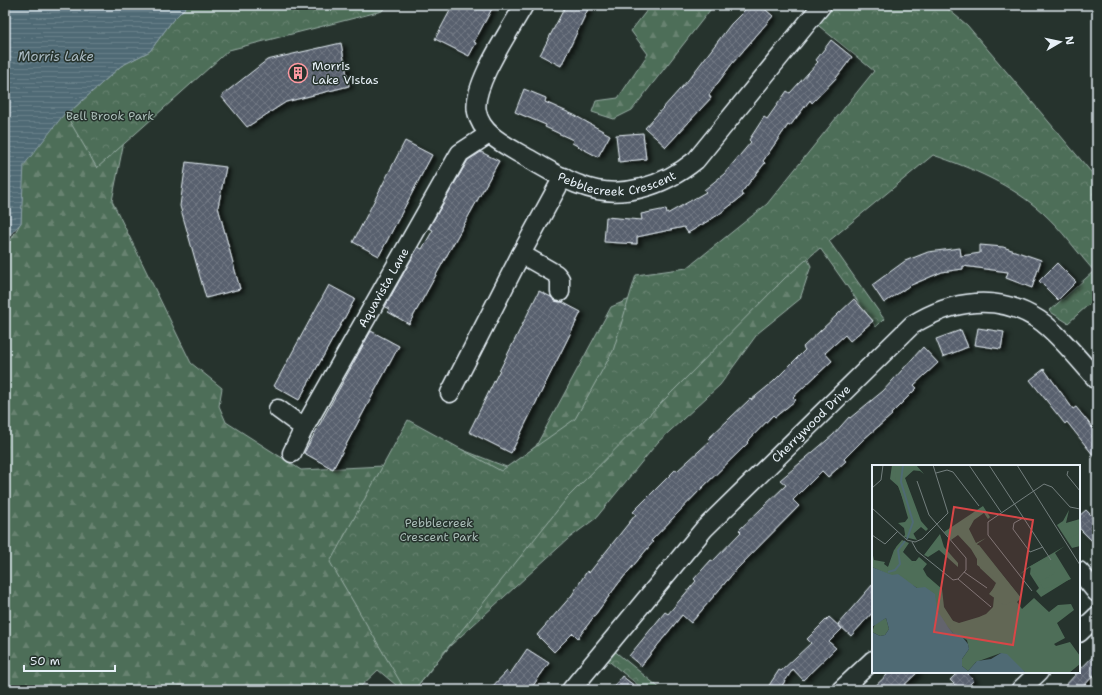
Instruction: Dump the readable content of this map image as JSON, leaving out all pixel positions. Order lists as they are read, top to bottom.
{
  "streets": {
    "street": ["Pebblecreek Crescent", "Aquavista Lane", "Cherrywood Drive"]
  },
  "crossings": [
    ["Pebblecreek Crescent", "Aquavista Lane"]
  ],
  "water": ["Morris Lake"],
  "parks": ["Bell Brook Park", "Pebblecreek Crescent Park"],
  "places": {
    "building": ["Morris Lake Vistas"]
  },
  "scale_bar": "50 m",
  "north": "right"
}
